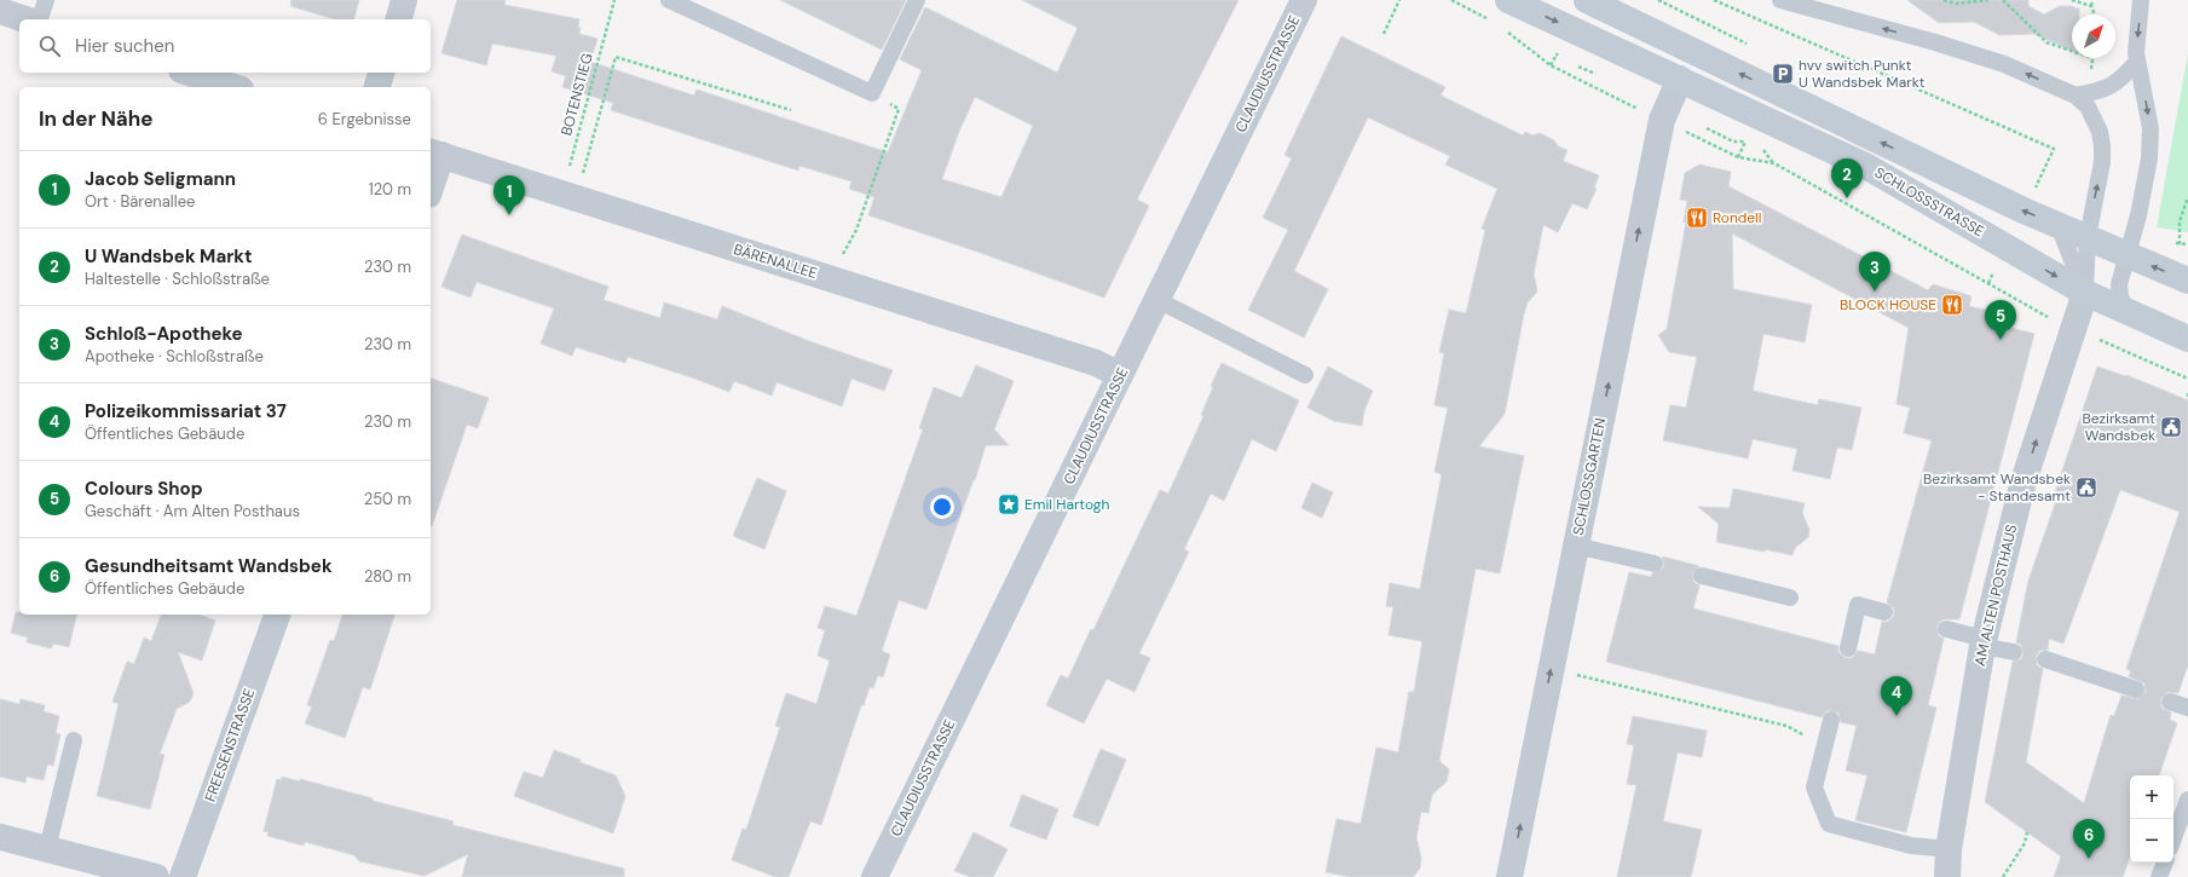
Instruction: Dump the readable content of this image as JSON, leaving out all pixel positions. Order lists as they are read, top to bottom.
{
  "streets": {
    "main road": ["SCHLOSSSTRASSE"],
    "street": [
      "CLAUDIUSSTRASSE",
      "BÄRENALLEE",
      "SCHLOSSGARTEN",
      "AM ALTEN POSTHAUS",
      "FREESENSTRASSE"
    ],
    "path": ["BOTENSTIEG"]
  },
  "crossings": [
    ["CLAUDIUSSTRASSE", "BÄRENALLEE"],
    ["BOTENSTIEG", "BÄRENALLEE"],
    ["SCHLOSSSTRASSE", "SCHLOSSGARTEN"],
    ["SCHLOSSSTRASSE", "AM ALTEN POSTHAUS"]
  ],
  "one_way": ["SCHLOSSGARTEN", "AM ALTEN POSTHAUS"],
  "places": {
    "parking": ["hvv switch Punkt U Wandsbek Markt"],
    "restaurant": ["Rondell", "BLOCK HOUSE"],
    "public building": ["Bezirksamt Wandsbek", "Bezirksamt Wandsbek - Standesamt"],
    "place": ["Emil Hartogh"]
  },
  "north": "top right",
  "page": {
    "search": "Hier suchen",
    "heading": ["In der Nähe", "6 Ergebnisse"],
    "list": [
      {
        "mark": "1",
        "name": "Jacob Seligmann",
        "note": "Ort · Bärenallee",
        "value": "120 m"
      },
      {
        "mark": "2",
        "name": "U Wandsbek Markt",
        "note": "Haltestelle · Schloßstraße",
        "value": "230 m"
      },
      {
        "mark": "3",
        "name": "Schloß-Apotheke",
        "note": "Apotheke · Schloßstraße",
        "value": "230 m"
      },
      {
        "mark": "4",
        "name": "Polizeikommissariat 37",
        "note": "Öffentliches Gebäude",
        "value": "230 m"
      },
      {
        "mark": "5",
        "name": "Colours Shop",
        "note": "Geschäft · Am Alten Posthaus",
        "value": "250 m"
      },
      {
        "mark": "6",
        "name": "Gesundheitsamt Wandsbek",
        "note": "Öffentliches Gebäude",
        "value": "280 m"
      }
    ],
    "pins": [
      "2",
      "1",
      "3",
      "5",
      "4",
      "6"
    ],
    "map_buttons": ["+", "−"]
  }
}
